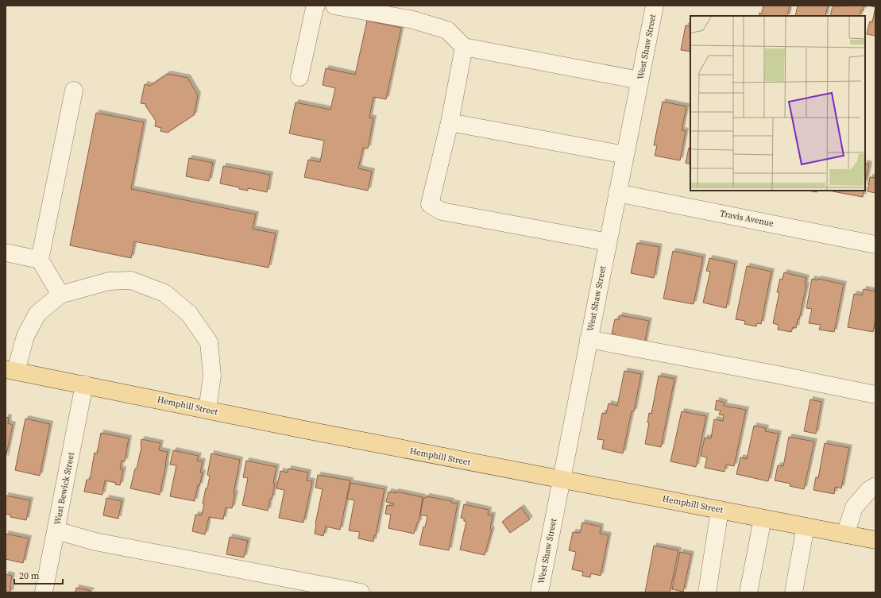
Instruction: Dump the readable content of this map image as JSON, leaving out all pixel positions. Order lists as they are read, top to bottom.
{
  "streets": {
    "main road": ["Hemphill Street"],
    "street": ["West Shaw Street", "Travis Avenue", "West Bewick Street"]
  },
  "crossings": [
    ["West Shaw Street", "Travis Avenue"],
    ["West Shaw Street", "Hemphill Street"],
    ["Hemphill Street", "West Bewick Street"]
  ],
  "scale_bar": "20 m"
}
